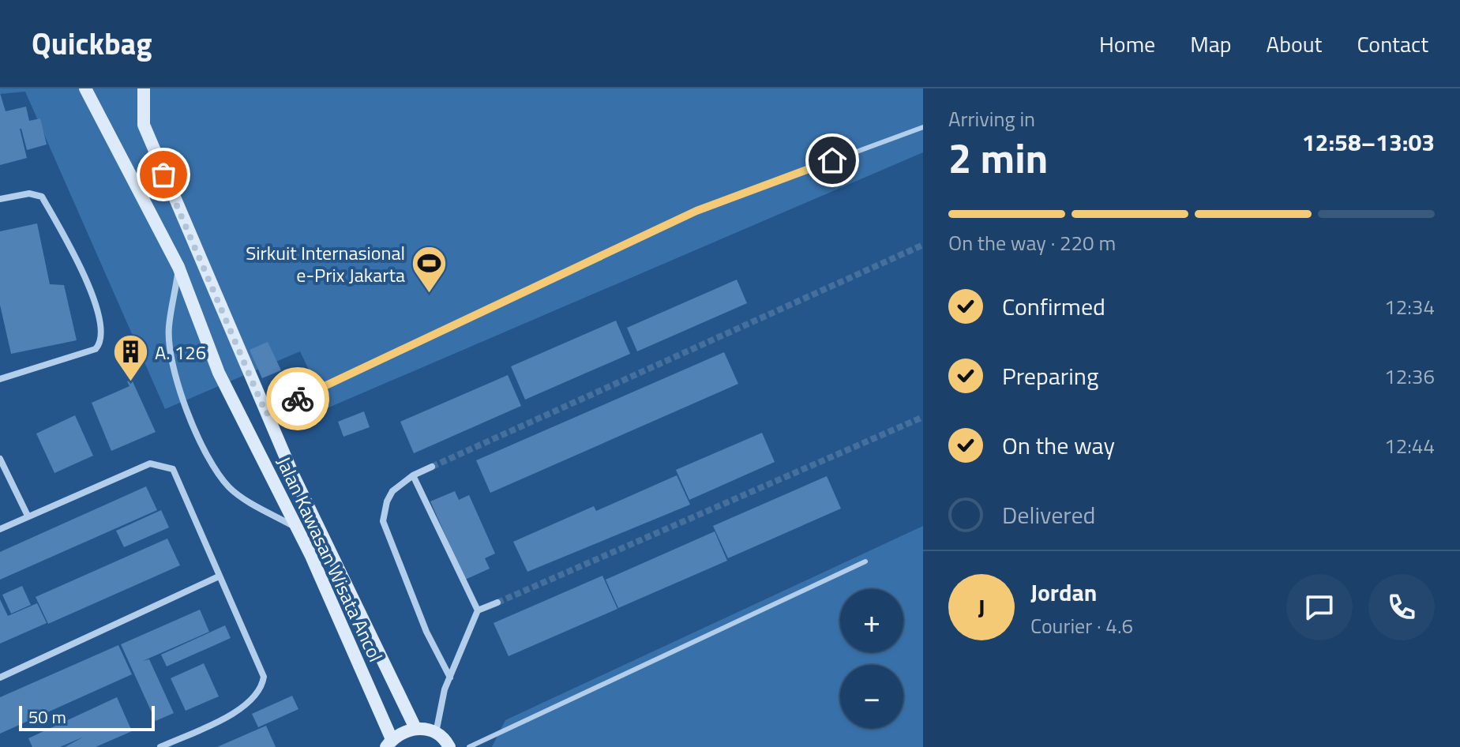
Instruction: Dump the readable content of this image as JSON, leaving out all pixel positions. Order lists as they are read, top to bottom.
{
  "streets": {
    "street": ["Jalan Kawasan Wisata Ancol"]
  },
  "places": {
    "sports": ["Sirkuit Internasional e-Prix Jakarta"],
    "building": ["A. 126"]
  },
  "scale_bar": "50 m",
  "page": {
    "header": "Quickbag",
    "nav": [
      "Home",
      "Map",
      "About",
      "Contact"
    ],
    "heading": ["2 min", "Arriving in", "12:58–13:03"],
    "panel": ["Jordan", "Courier · 4.6"],
    "bar": "On the way · 220 m",
    "list": [
      ["Confirmed", "12:34"],
      ["Preparing", "12:36"],
      ["On the way", "12:44"],
      "Delivered"
    ],
    "round": "J",
    "map_buttons": ["+", "−"],
    "scale": "50 m"
  }
}
